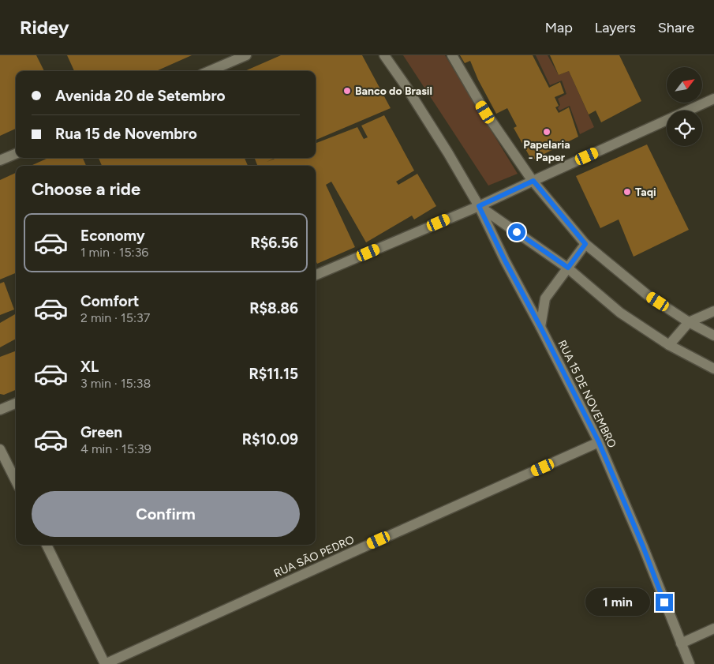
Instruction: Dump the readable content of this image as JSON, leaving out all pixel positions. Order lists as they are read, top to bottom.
{
  "streets": {
    "street": ["RUA 15 DE NOVEMBRO", "RUA SÃO PEDRO"]
  },
  "crossings": [
    ["RUA 15 DE NOVEMBRO", "RUA SÃO PEDRO"]
  ],
  "places": ["Banco do Brasil", "Papelaria - Paper", "Taqi"],
  "north": "top right",
  "page": {
    "header": "Ridey",
    "nav": ["Map", "Layers", "Share"],
    "banner": ["Avenida 20 de Setembro", "Rua 15 de Novembro"],
    "heading": "Choose a ride",
    "list": [
      {
        "name": "Economy",
        "note": "1 min · 15:36",
        "value": "R$6.56"
      },
      {
        "name": "Comfort",
        "note": "2 min · 15:37",
        "value": "R$8.86"
      },
      {
        "name": "XL",
        "note": "3 min · 15:38",
        "value": "R$11.15"
      },
      {
        "name": "Green",
        "note": "4 min · 15:39",
        "value": "R$10.09"
      }
    ],
    "buttons": "Confirm",
    "bubble": "1 min"
  }
}
